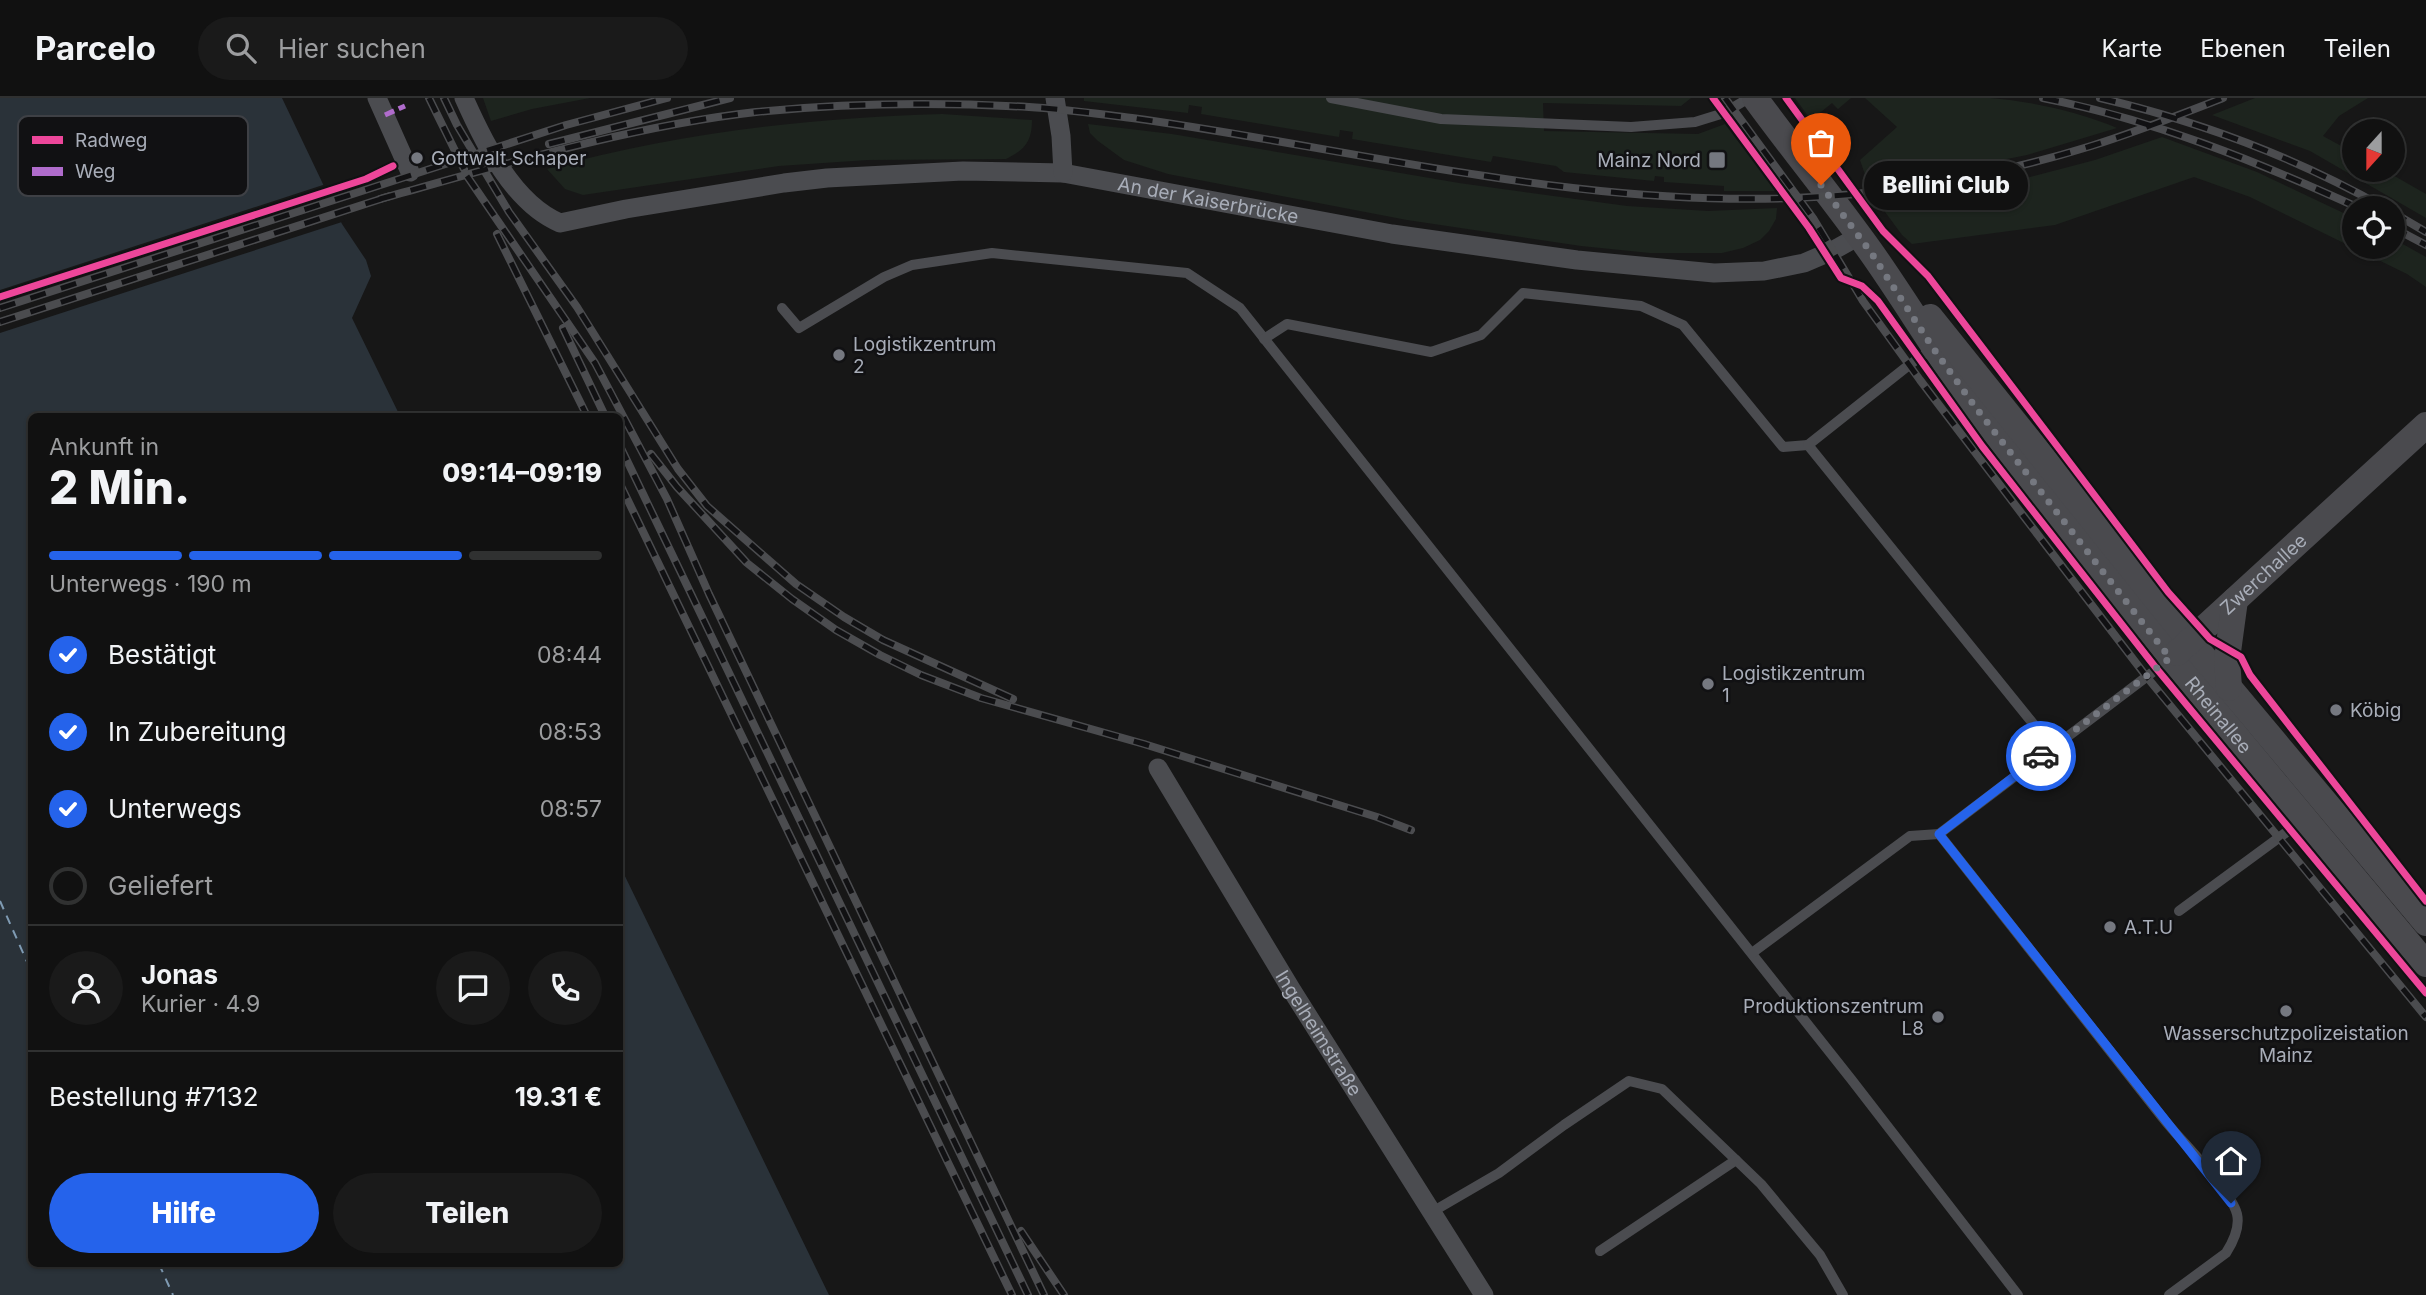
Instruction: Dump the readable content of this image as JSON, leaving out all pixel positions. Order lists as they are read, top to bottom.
{
  "streets": {
    "main road": ["Zwerchallee", "Rheinallee"],
    "street": ["An der Kaiserbrücke", "Ingelheimstraße"]
  },
  "crossings": [
    ["An der Kaiserbrücke", "Rheinallee"],
    ["Zwerchallee", "Rheinallee"]
  ],
  "places": {
    "other": [
      "Gottwalt Schaper",
      "Bellini Club",
      "Logistikzentrum 2",
      "Logistikzentrum 1",
      "Köbig",
      "A.T.U",
      "Wasserschutzpolizeistation Mainz",
      "Produktionszentrum L8"
    ],
    "transit": ["Mainz Nord"]
  },
  "legend": ["Radweg", "Weg"],
  "north": "bottom",
  "page": {
    "header": "Parcelo",
    "search": "Hier suchen",
    "nav": ["Karte", "Ebenen", "Teilen"],
    "bubble": "Bellini Club",
    "heading": ["2 Min.", "Ankunft in", "09:14–09:19"],
    "panel": [
      "Jonas",
      "Kurier · 4.9",
      "Bestellung #7132",
      "19.31 €"
    ],
    "bar": "Unterwegs · 190 m",
    "list": [
      ["Bestätigt", "08:44"],
      ["In Zubereitung", "08:53"],
      ["Unterwegs", "08:57"],
      "Geliefert"
    ],
    "buttons": ["Hilfe", "Teilen"]
  }
}
